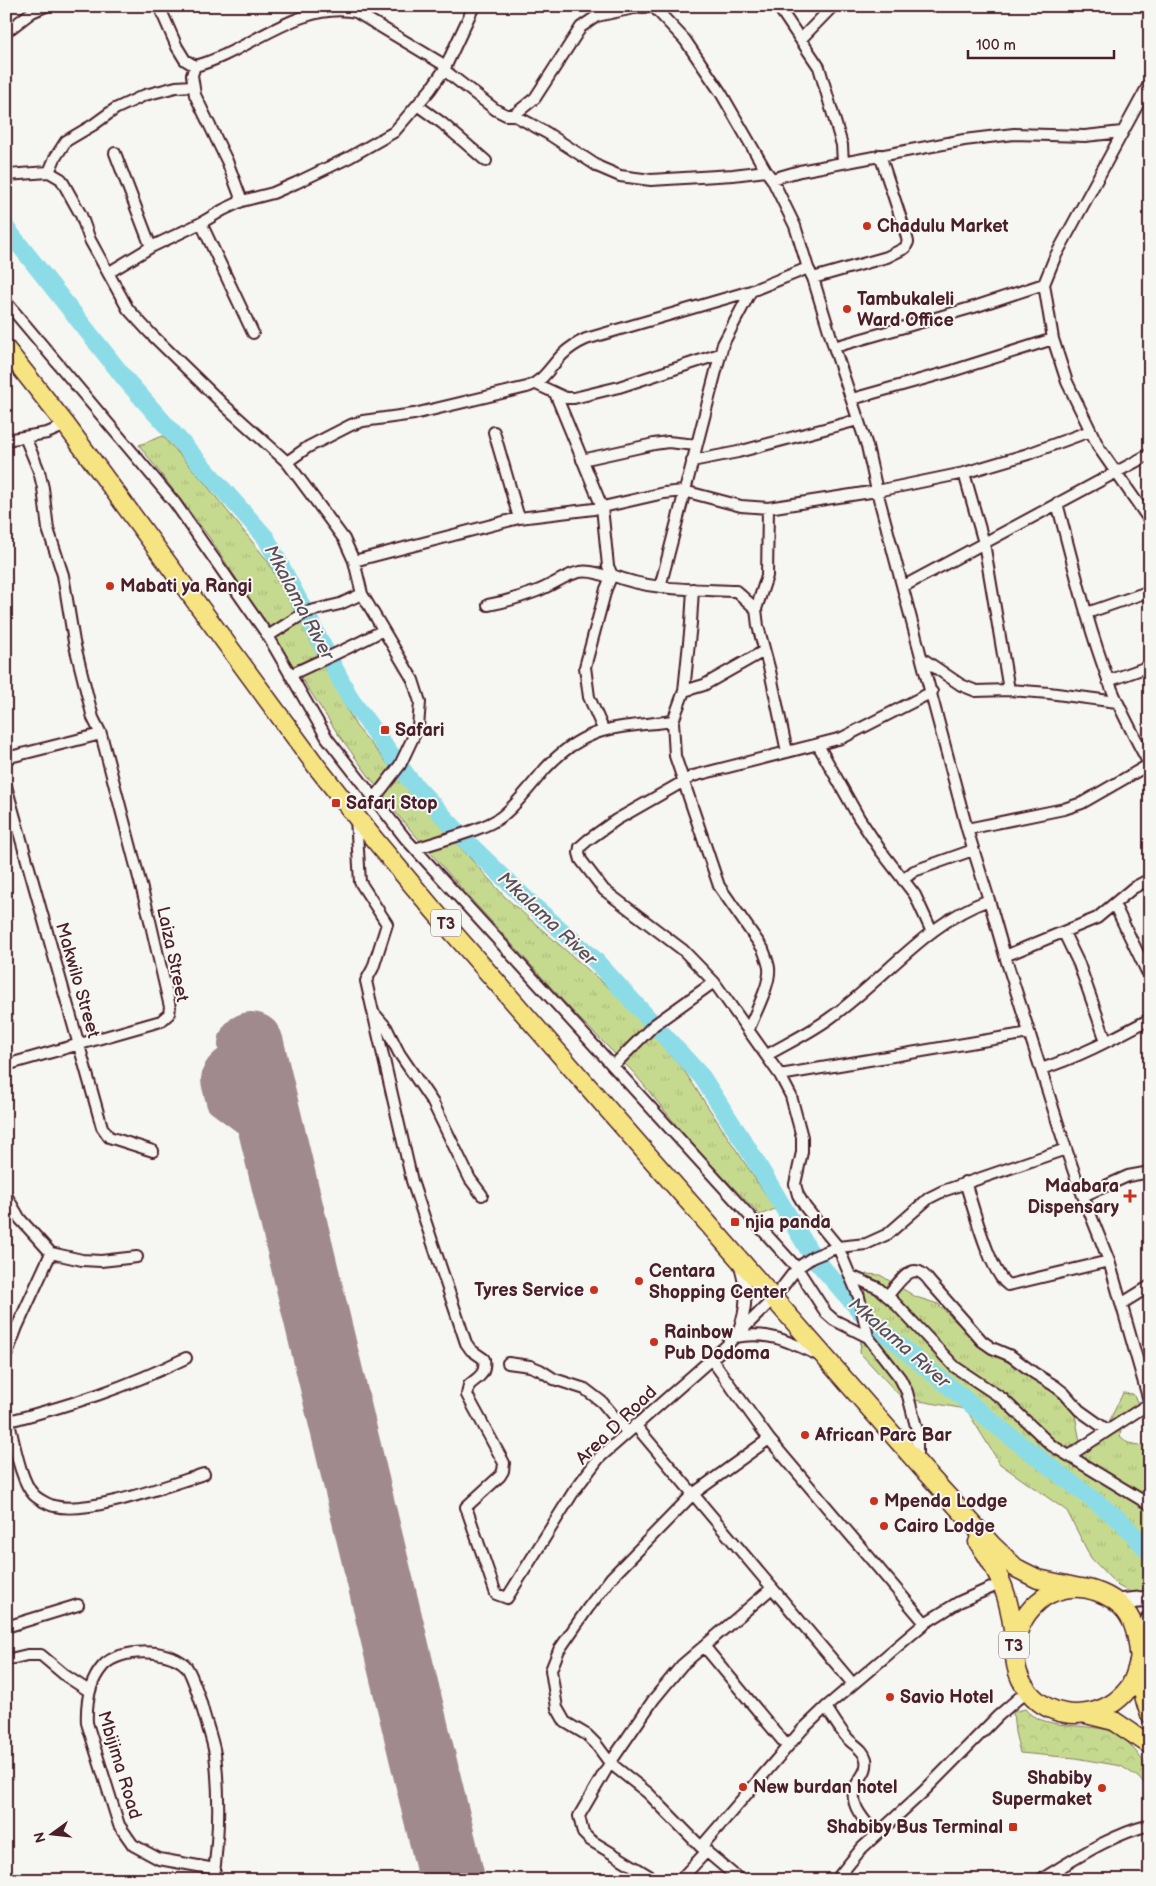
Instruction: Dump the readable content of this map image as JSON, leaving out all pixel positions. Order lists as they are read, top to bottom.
{
  "streets": {
    "highway": ["T3"],
    "street": [
      "Laiza Street",
      "Makwilo Street",
      "Area D Road",
      "Mbijima Road"
    ]
  },
  "crossings": [
    ["T3", "Area D Road"],
    ["Laiza Street", "Makwilo Street"]
  ],
  "water": ["Mkalama River"],
  "places": {
    "other": [
      "Chadulu Market",
      "Tambukaleli Ward Office",
      "Mabati ya Rangi",
      "Centara Shopping Center",
      "Tyres Service",
      "Rainbow Pub Dodoma",
      "African Parc Bar",
      "Mpenda Lodge",
      "Cairo Lodge",
      "Savio Hotel",
      "New burdan hotel",
      "Shabiby Supermaket"
    ],
    "transit": [
      "Safari",
      "Safari Stop",
      "njia panda",
      "Shabiby Bus Terminal"
    ],
    "health": ["Maabara Dispensary"]
  },
  "scale_bar": "100 m",
  "north": "left"
}
